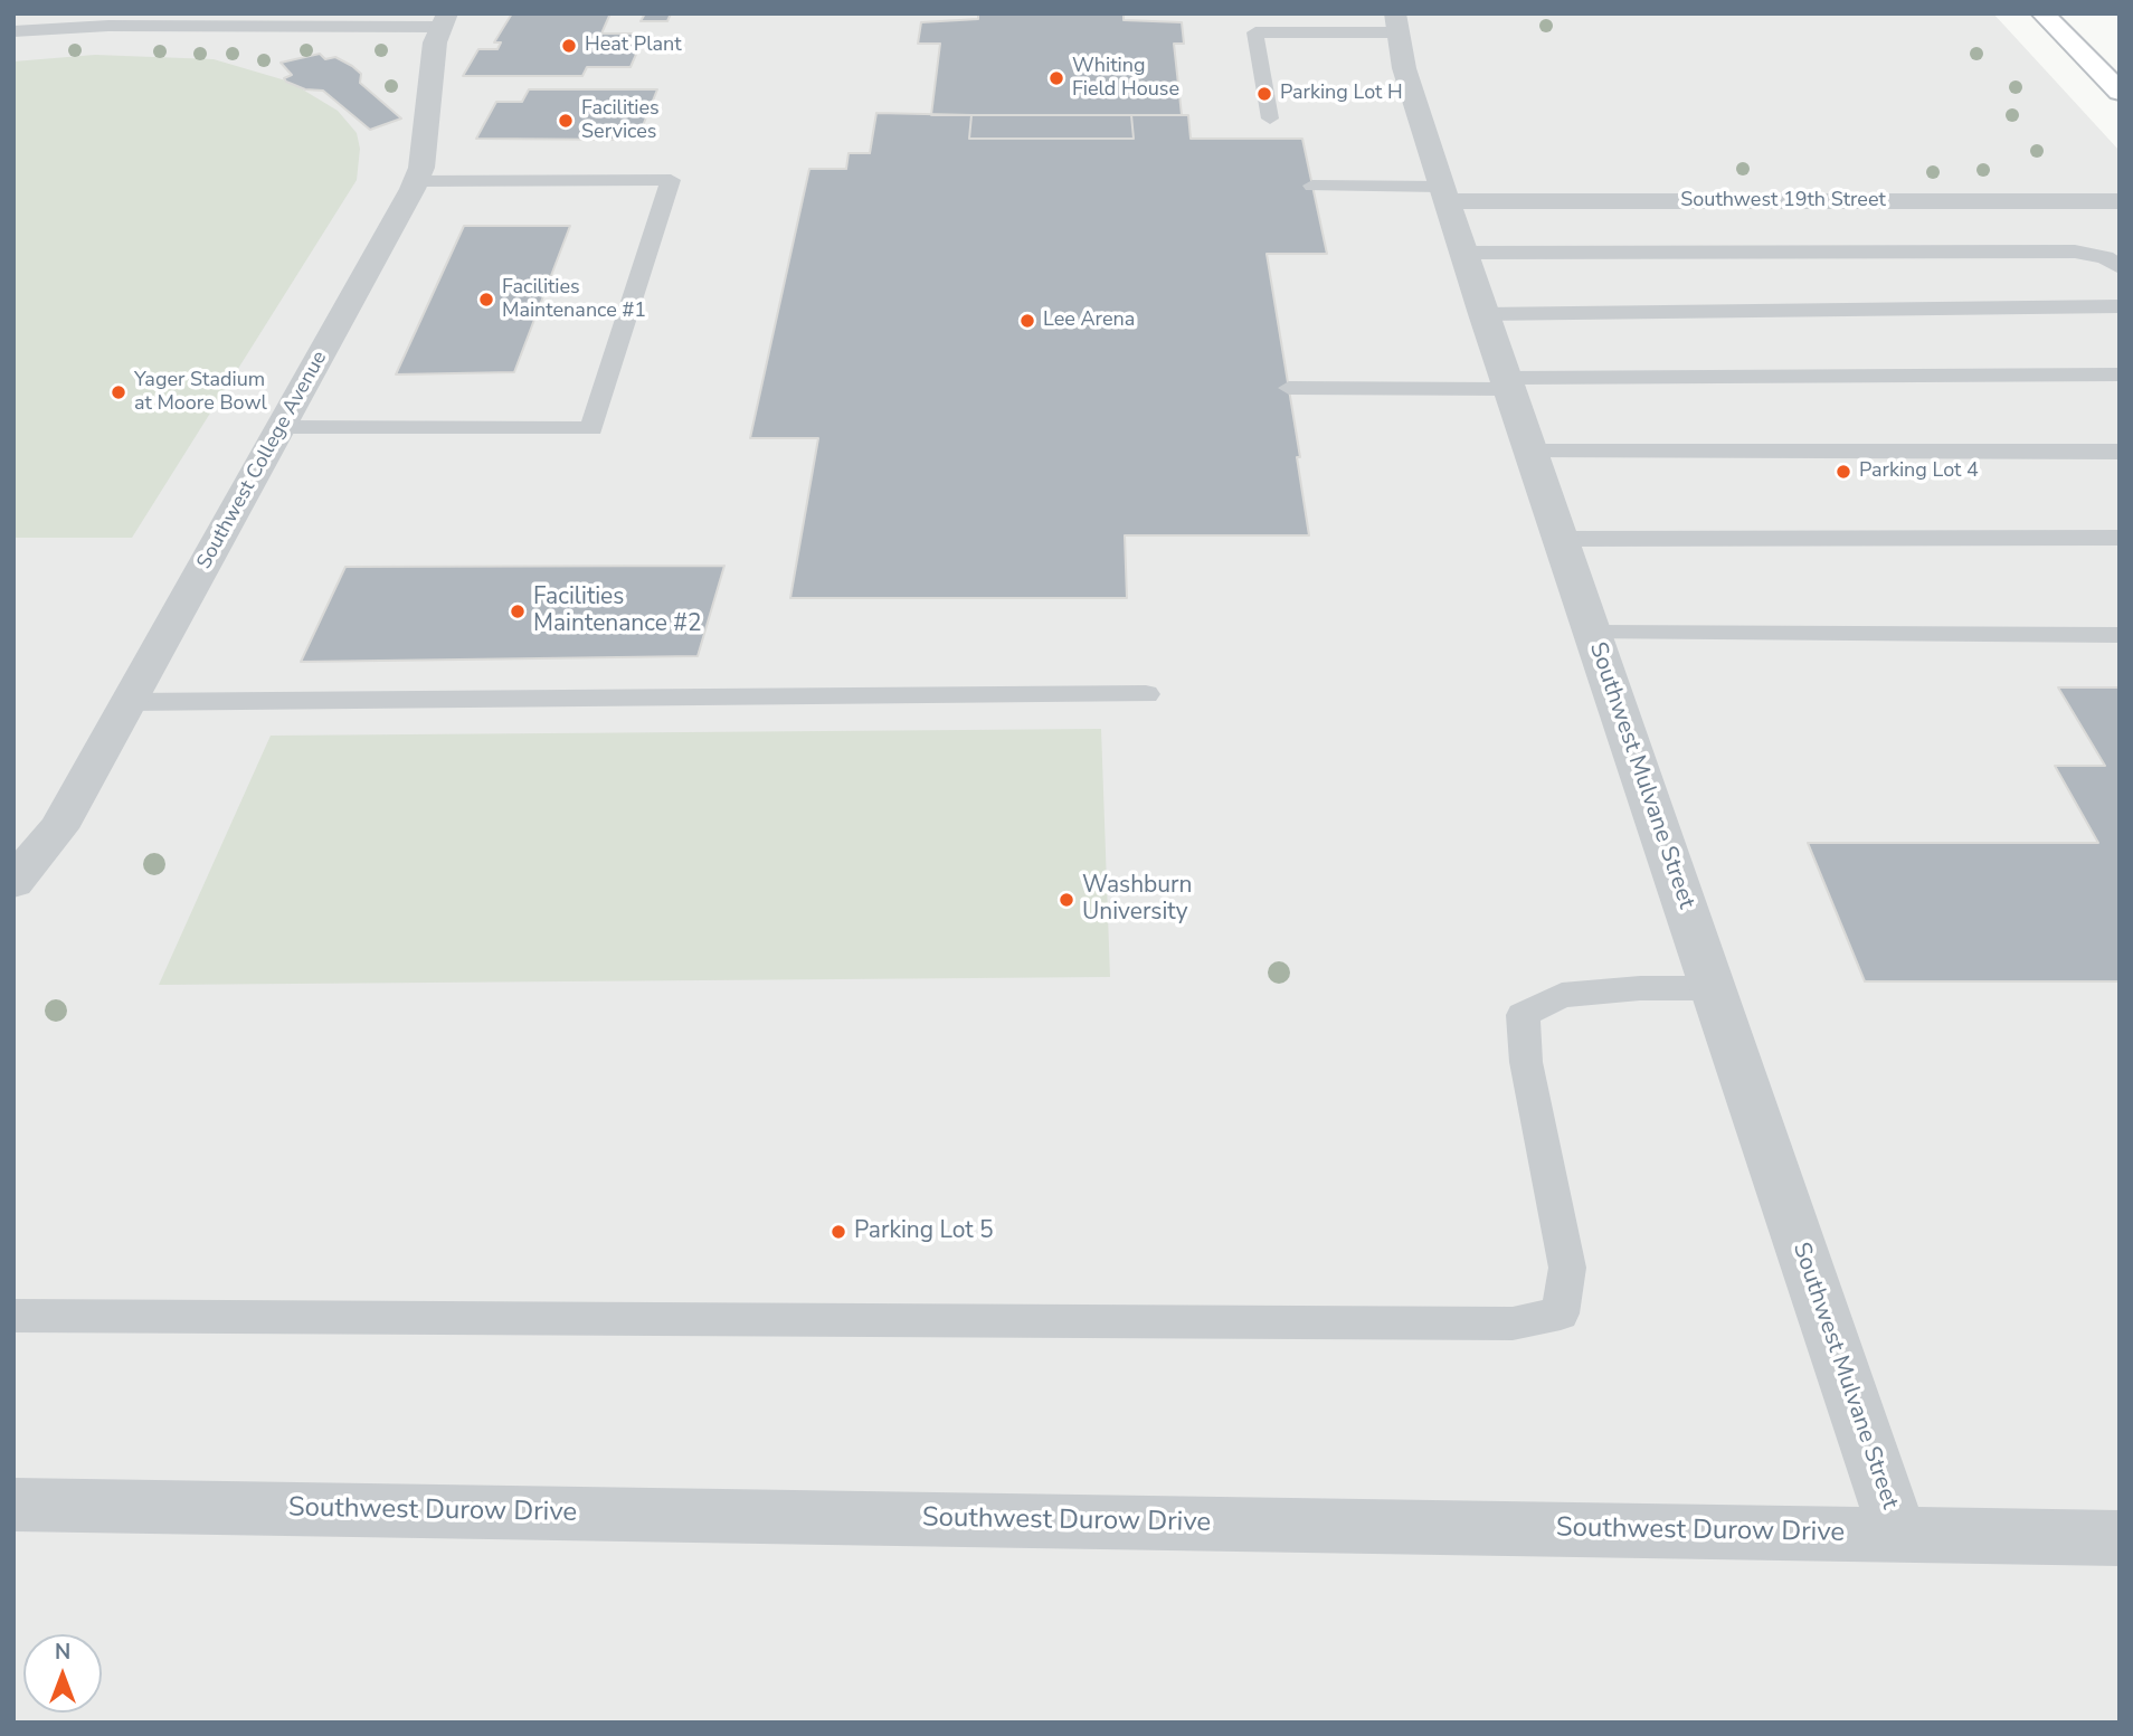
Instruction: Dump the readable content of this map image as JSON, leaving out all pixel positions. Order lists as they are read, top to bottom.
{
  "streets": {
    "street": [
      "Southwest 19th Street",
      "Southwest College Avenue",
      "Southwest Mulvane Street",
      "Southwest Durow Drive"
    ]
  },
  "crossings": [
    ["Southwest 19th Street", "Southwest Mulvane Street"],
    ["Southwest Mulvane Street", "Southwest Durow Drive"]
  ],
  "places": [
    "Heat Plant",
    "Whiting Field House",
    "Parking Lot H",
    "Facilities Services",
    "Facilities Maintenance #1",
    "Lee Arena",
    "Yager Stadium at Moore Bowl",
    "Parking Lot 4",
    "Facilities Maintenance #2",
    "Washburn University",
    "Parking Lot 5"
  ],
  "north": "top"
}
